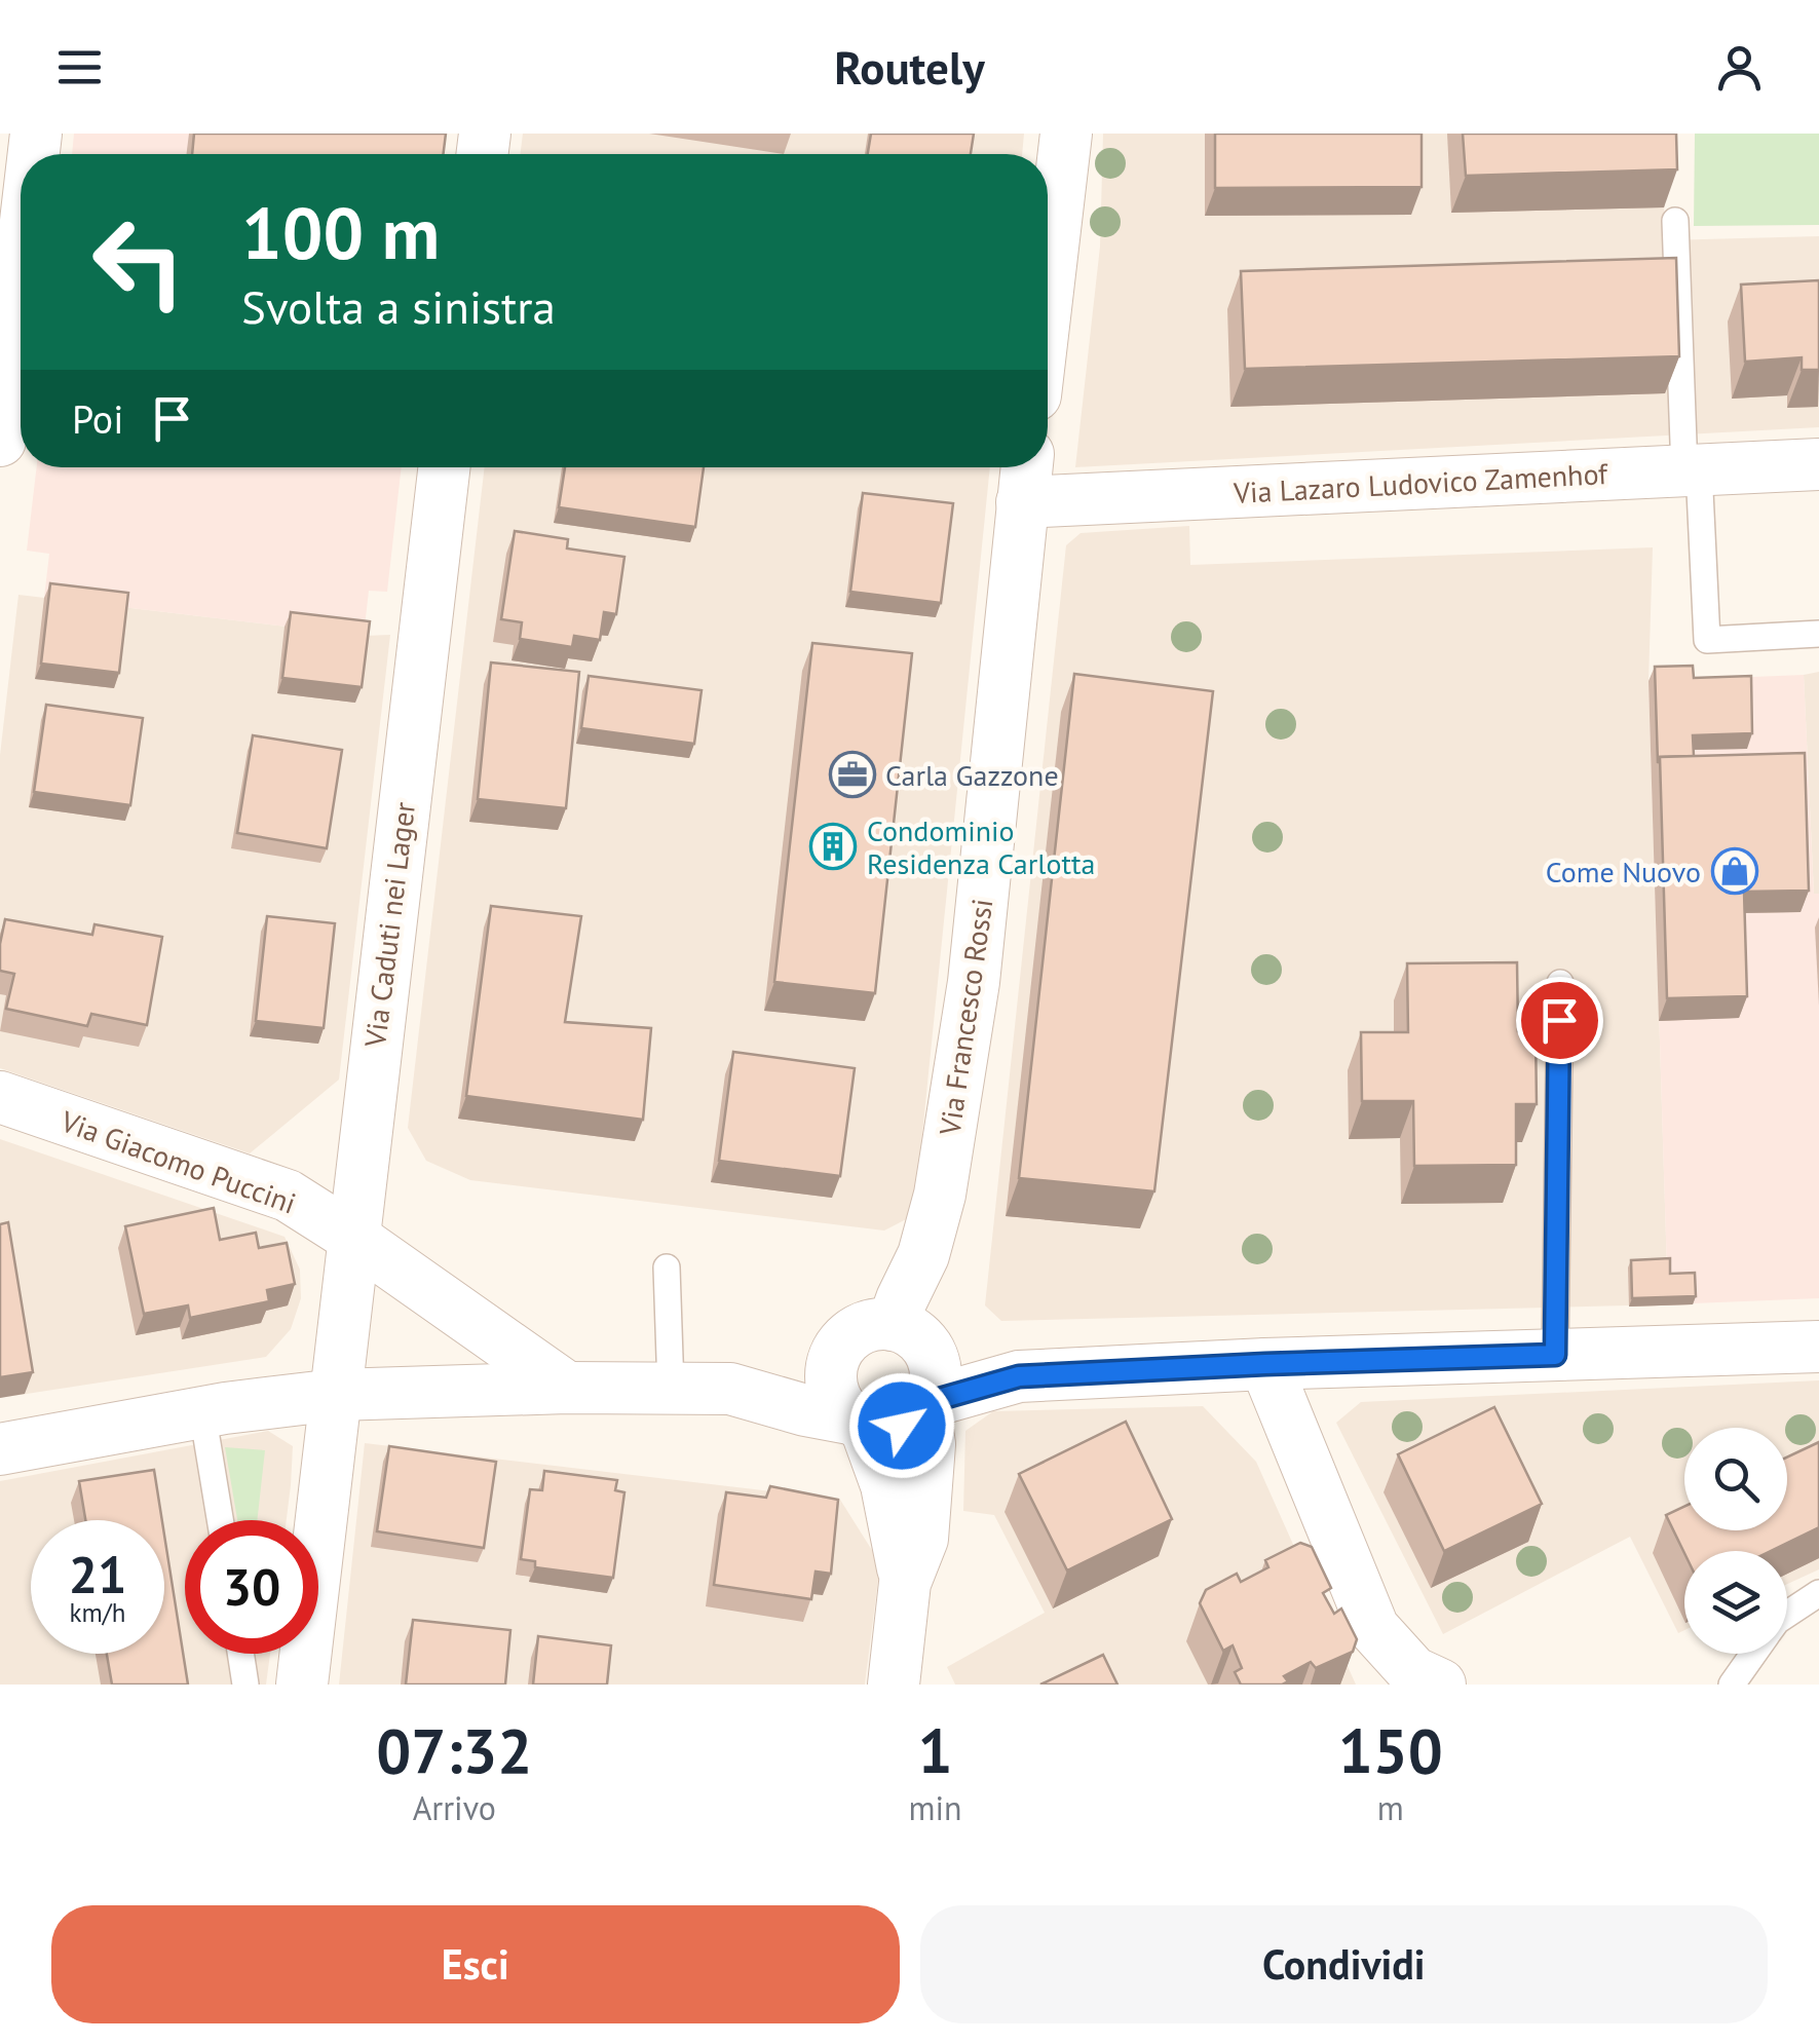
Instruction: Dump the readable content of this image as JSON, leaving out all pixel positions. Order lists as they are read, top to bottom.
{
  "streets": {
    "street": [
      "Via Lazaro Ludovico Zamenhof",
      "Via Caduti nei Lager",
      "Via Francesco Rossi",
      "Via Giacomo Puccini"
    ]
  },
  "crossings": [
    ["Via Lazaro Ludovico Zamenhof", "Via Francesco Rossi"],
    ["Via Caduti nei Lager", "Via Giacomo Puccini"]
  ],
  "places": {
    "office": ["Carla Gazzone"],
    "building": ["Condominio Residenza Carlotta"],
    "shop": ["Come Nuovo"]
  },
  "page": {
    "header": "Routely",
    "turn": ["100 m", "Svolta a sinistra"],
    "then": "Poi",
    "speed": "21 km/h",
    "limit": "30",
    "eta": [
      "07:32",
      "Arrivo",
      "1",
      "min",
      "150",
      "m"
    ],
    "buttons": ["Esci", "Condividi"]
  }
}
